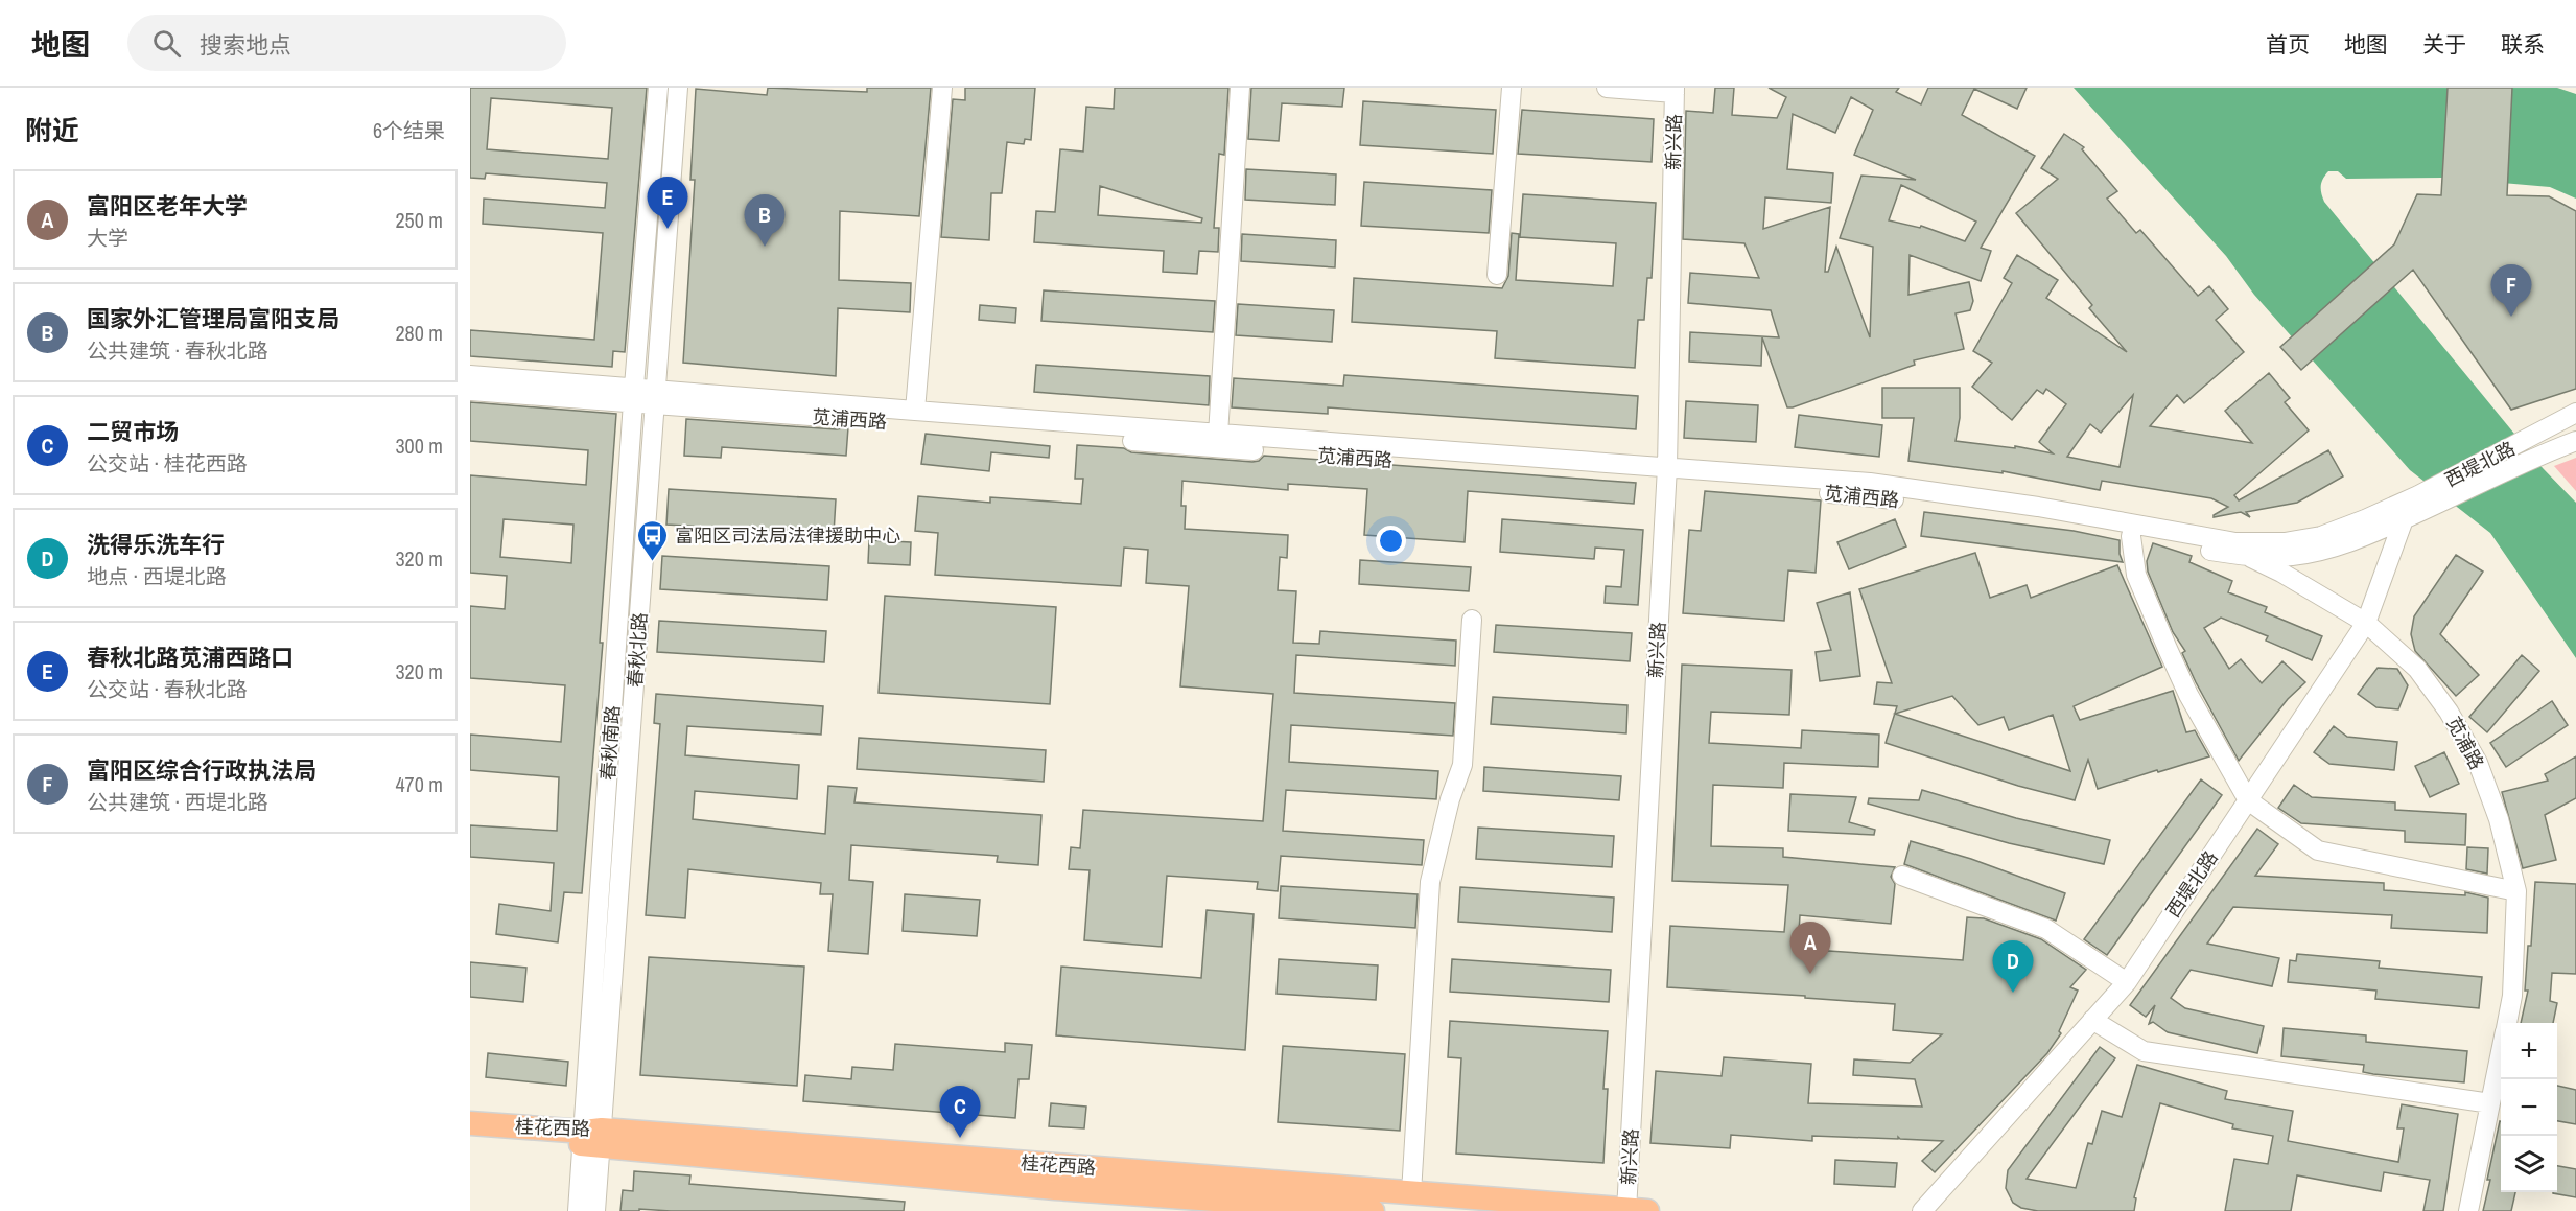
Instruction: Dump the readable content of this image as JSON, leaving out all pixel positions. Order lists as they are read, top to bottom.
{
  "streets": {
    "main road": ["桂花西路"],
    "street": [
      "新兴路",
      "苋浦西路",
      "西堤北路",
      "春秋北路",
      "春秋南路",
      "苋浦路"
    ]
  },
  "crossings": [
    ["新兴路", "苋浦西路"],
    ["新兴路", "桂花西路"],
    ["苋浦西路", "西堤北路"],
    ["苋浦西路", "春秋北路"],
    ["苋浦西路", "春秋南路"],
    ["苋浦西路", "苋浦路"],
    ["西堤北路", "苋浦路"],
    ["春秋北路", "春秋南路"],
    ["春秋北路", "桂花西路"],
    ["春秋南路", "桂花西路"]
  ],
  "places": {
    "bus stop": ["富阳区司法局法律援助中心"]
  },
  "page": {
    "header": "地图",
    "search": "搜索地点",
    "nav": [
      "首页",
      "地图",
      "关于",
      "联系"
    ],
    "heading": ["附近", "6个结果"],
    "list": [
      {
        "mark": "A",
        "name": "富阳区老年大学",
        "note": "大学",
        "value": "250 m"
      },
      {
        "mark": "B",
        "name": "国家外汇管理局富阳支局",
        "note": "公共建筑 · 春秋北路",
        "value": "280 m"
      },
      {
        "mark": "C",
        "name": "二贸市场",
        "note": "公交站 · 桂花西路",
        "value": "300 m"
      },
      {
        "mark": "D",
        "name": "洗得乐洗车行",
        "note": "地点 · 西堤北路",
        "value": "320 m"
      },
      {
        "mark": "E",
        "name": "春秋北路苋浦西路口",
        "note": "公交站 · 春秋北路",
        "value": "320 m"
      },
      {
        "mark": "F",
        "name": "富阳区综合行政执法局",
        "note": "公共建筑 · 西堤北路",
        "value": "470 m"
      }
    ],
    "pins": [
      "E",
      "B",
      "F",
      "A",
      "D",
      "C"
    ],
    "map_buttons": ["+", "−"]
  }
}
